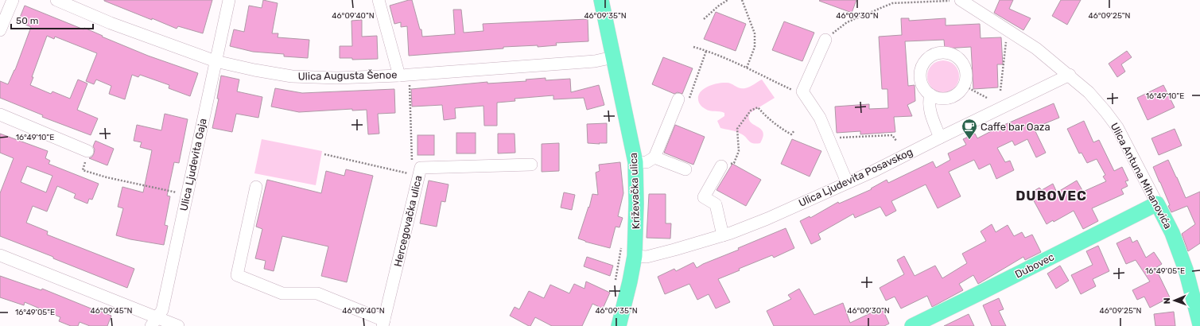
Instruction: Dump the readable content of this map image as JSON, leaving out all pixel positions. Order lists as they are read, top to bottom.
{
  "streets": {
    "main road": ["Ulica Antuna Mihanovića", "Križevačka ulica", "Dubovec"],
    "street": [
      "Ulica Augusta Šenoe",
      "Ulica Ljudevita Gaja",
      "Ulica Ljudevita Posavskog",
      "Hercegovačka ulica"
    ]
  },
  "crossings": [
    ["Ulica Augusta Šenoe", "Ulica Ljudevita Gaja"],
    ["Ulica Augusta Šenoe", "Križevačka ulica"],
    ["Ulica Antuna Mihanovića", "Ulica Ljudevita Posavskog"],
    ["Ulica Antuna Mihanovića", "Dubovec"],
    ["Ulica Ljudevita Posavskog", "Križevačka ulica"]
  ],
  "districts": ["DUBOVEC"],
  "places": {
    "cafe": ["Caffe bar Oaza"]
  },
  "scale_bar": "50 m",
  "north": "left",
  "coordinates": [
    "46°09'40\"N",
    "46°09'35\"N",
    "46°09'30\"N",
    "46°09'25\"N",
    "16°49'10\"E",
    "16°49'05\"E",
    "46°09'45\"N"
  ]
}
